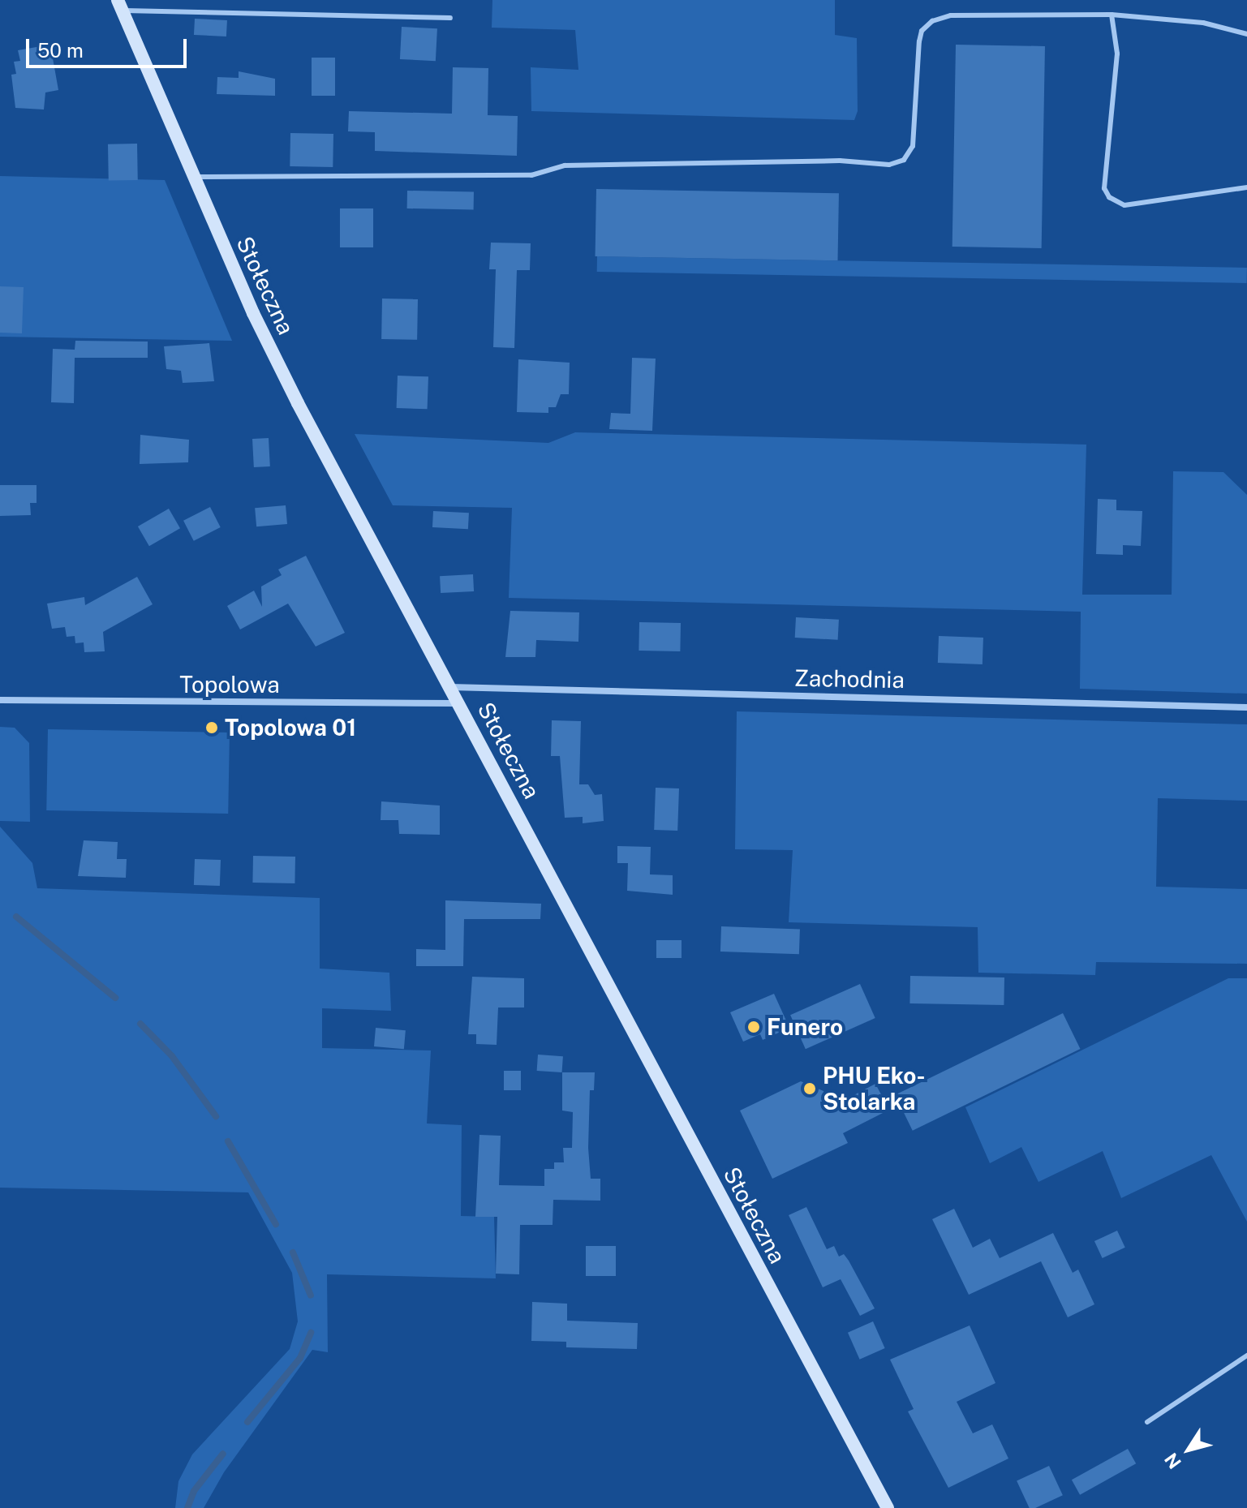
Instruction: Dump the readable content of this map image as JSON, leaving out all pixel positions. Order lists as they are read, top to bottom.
{
  "streets": {
    "main road": ["Stołeczna"],
    "street": ["Zachodnia", "Topolowa"]
  },
  "crossings": [
    ["Stołeczna", "Zachodnia"],
    ["Stołeczna", "Topolowa"]
  ],
  "places": ["Topolowa 01", "Funero", "PHU Eko- Stolarka"],
  "scale_bar": "50 m",
  "north": "bottom left"
}
